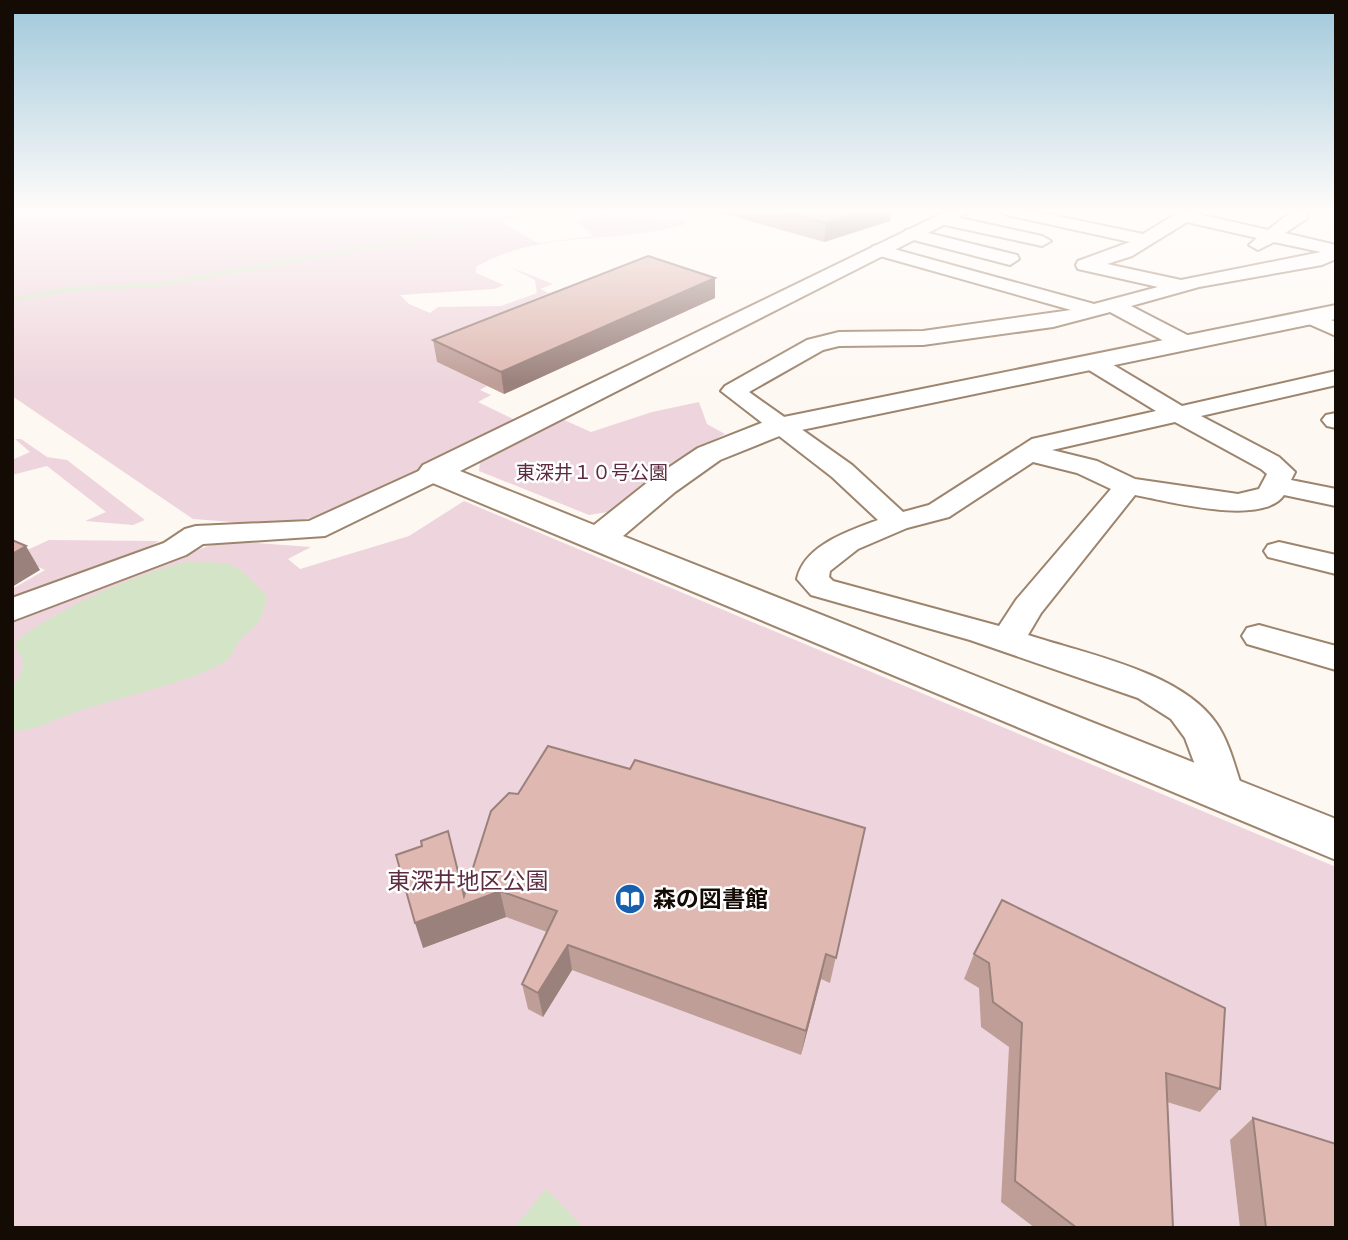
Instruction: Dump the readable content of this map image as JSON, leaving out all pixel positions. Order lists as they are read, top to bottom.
{
  "parks": ["東深井１０号公園", "東深井地区公園"],
  "places": {
    "library": ["森の図書館"]
  }
}
